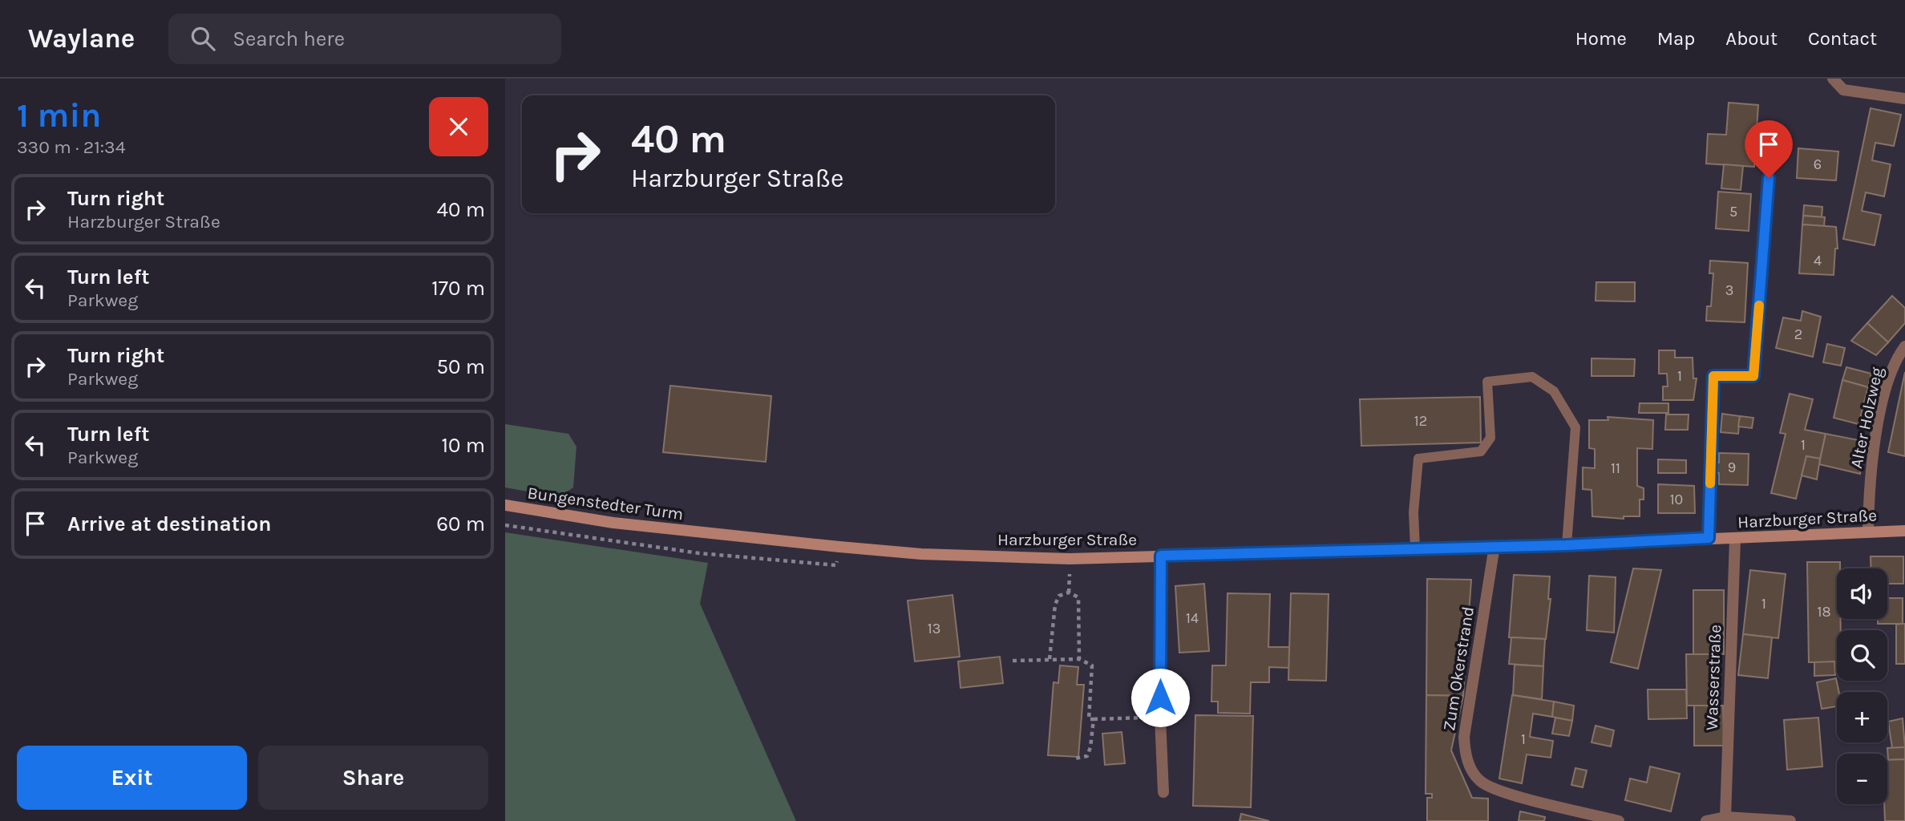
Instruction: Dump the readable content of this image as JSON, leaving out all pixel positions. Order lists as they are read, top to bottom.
{
  "streets": {
    "main road": ["Bungenstedter Turm", "Harzburger Straße"],
    "street": ["Alter Holzweg", "Zum Okerstrand", "Wasserstraße"]
  },
  "crossings": [
    ["Alter Holzweg", "Harzburger Straße"],
    ["Bungenstedter Turm", "Harzburger Straße"],
    ["Harzburger Straße", "Zum Okerstrand"],
    ["Harzburger Straße", "Wasserstraße"]
  ],
  "house_numbers": [
    "6",
    "5",
    "4",
    "3",
    "2",
    "1",
    "12",
    "1",
    "9",
    "11",
    "10",
    "1",
    "18",
    "14",
    "13",
    "1"
  ],
  "page": {
    "header": "Waylane",
    "search": "Search here",
    "nav": [
      "Home",
      "Map",
      "About",
      "Contact"
    ],
    "heading": ["1 min", "330 m · 21:34"],
    "turn": ["40 m", "Harzburger Straße"],
    "list": [
      {
        "name": "Turn right",
        "note": "Harzburger Straße",
        "value": "40 m"
      },
      {
        "name": "Turn left",
        "note": "Parkweg",
        "value": "170 m"
      },
      {
        "name": "Turn right",
        "note": "Parkweg",
        "value": "50 m"
      },
      {
        "name": "Turn left",
        "note": "Parkweg",
        "value": "10 m"
      },
      {
        "name": "Arrive at destination",
        "value": "60 m"
      }
    ],
    "map_buttons": ["+", "−"],
    "buttons": ["Exit", "Share"]
  }
}
